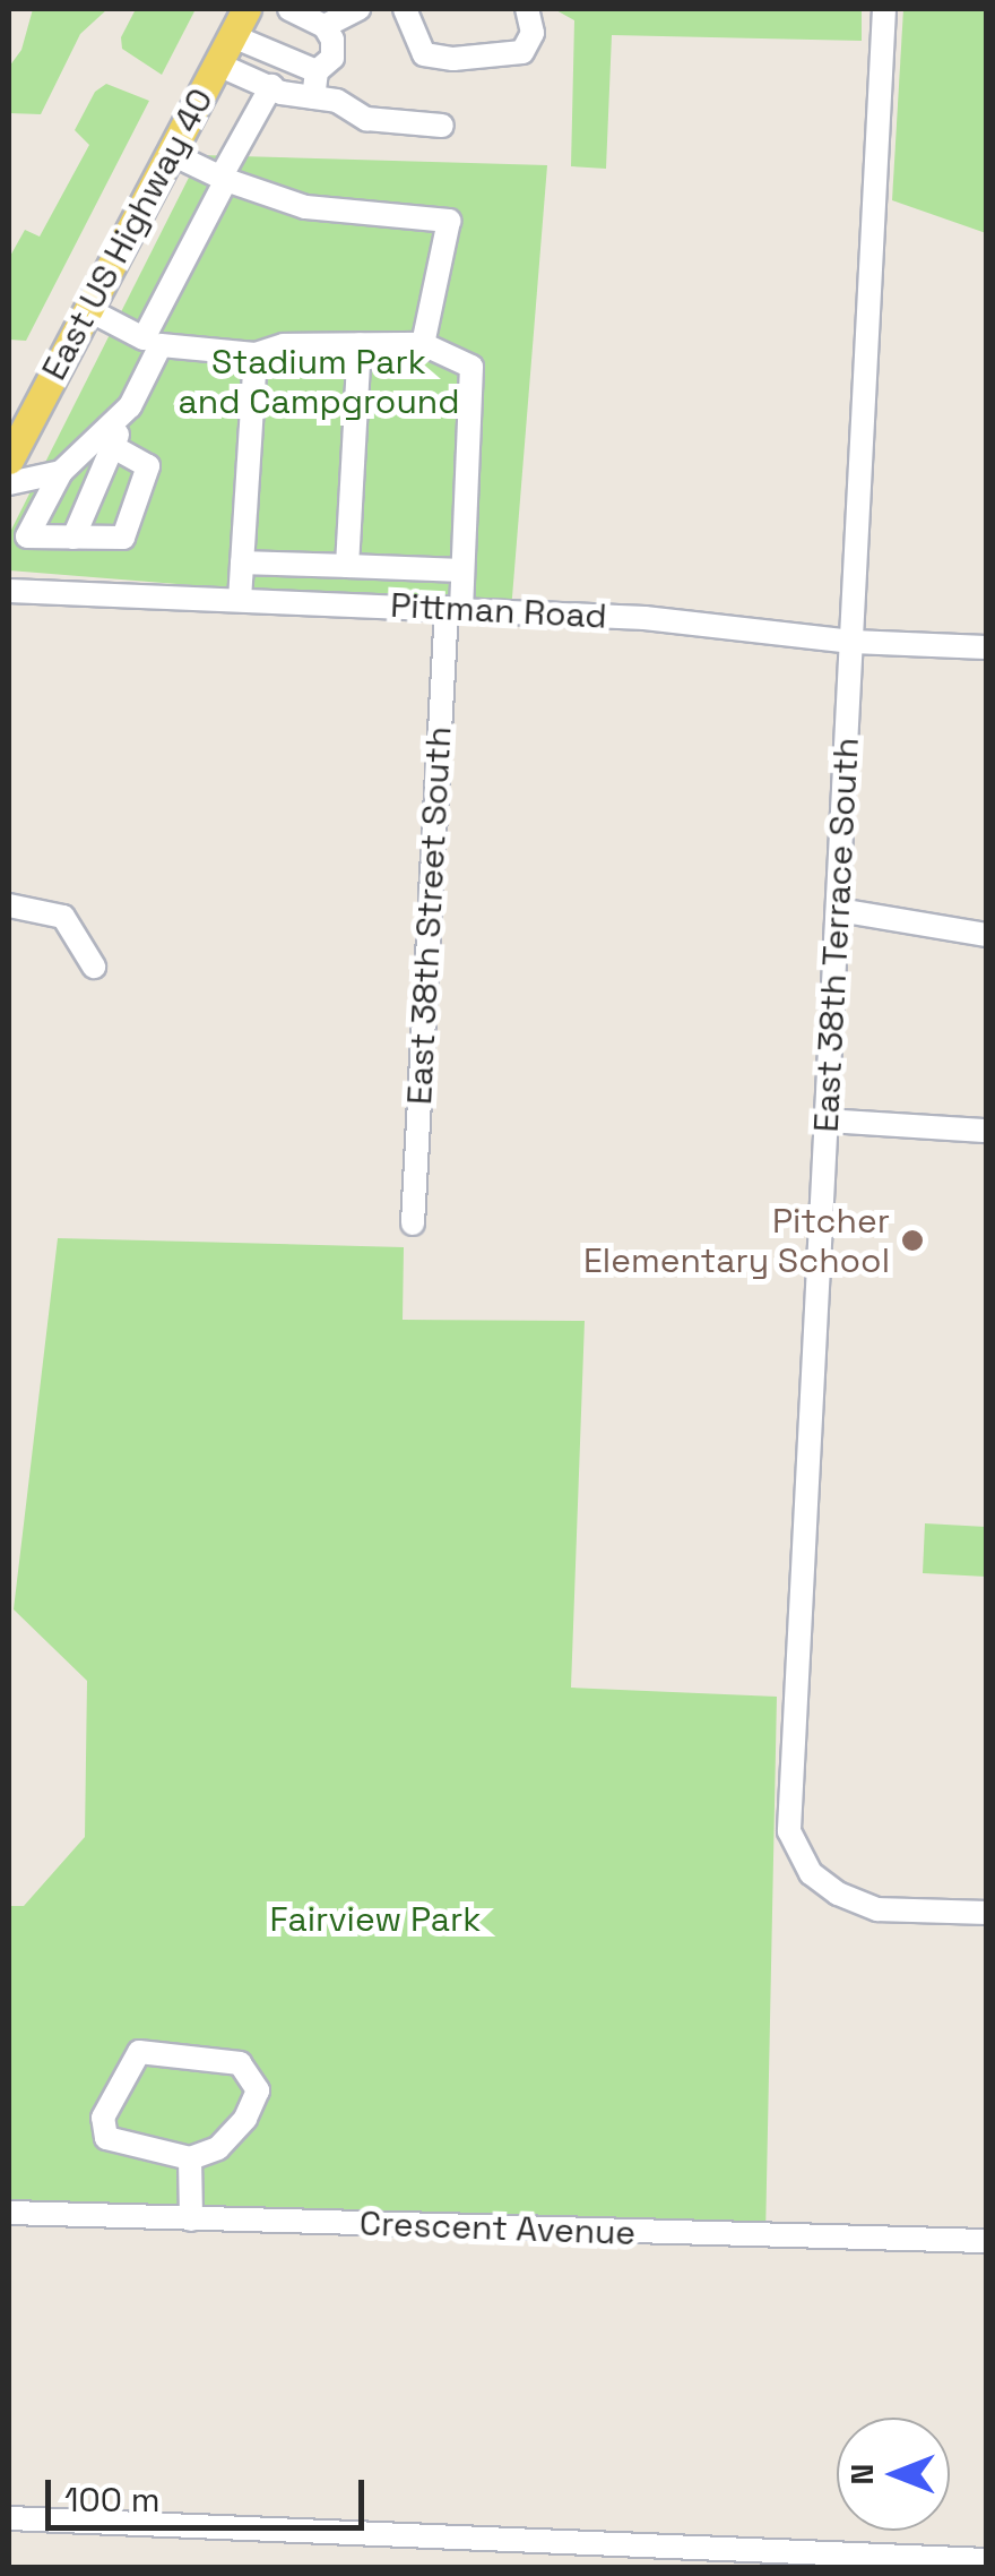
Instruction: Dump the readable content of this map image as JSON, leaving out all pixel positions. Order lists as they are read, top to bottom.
{
  "streets": {
    "main road": ["East US Highway 40"],
    "street": [
      "Pittman Road",
      "East 38th Street South",
      "East 38th Terrace South",
      "Crescent Avenue"
    ]
  },
  "crossings": [
    ["Pittman Road", "East 38th Street South"],
    ["Pittman Road", "East 38th Terrace South"]
  ],
  "parks": ["Stadium Park and Campground", "Fairview Park"],
  "places": ["Pitcher Elementary School"],
  "scale_bar": "100 m",
  "north": "left"
}
